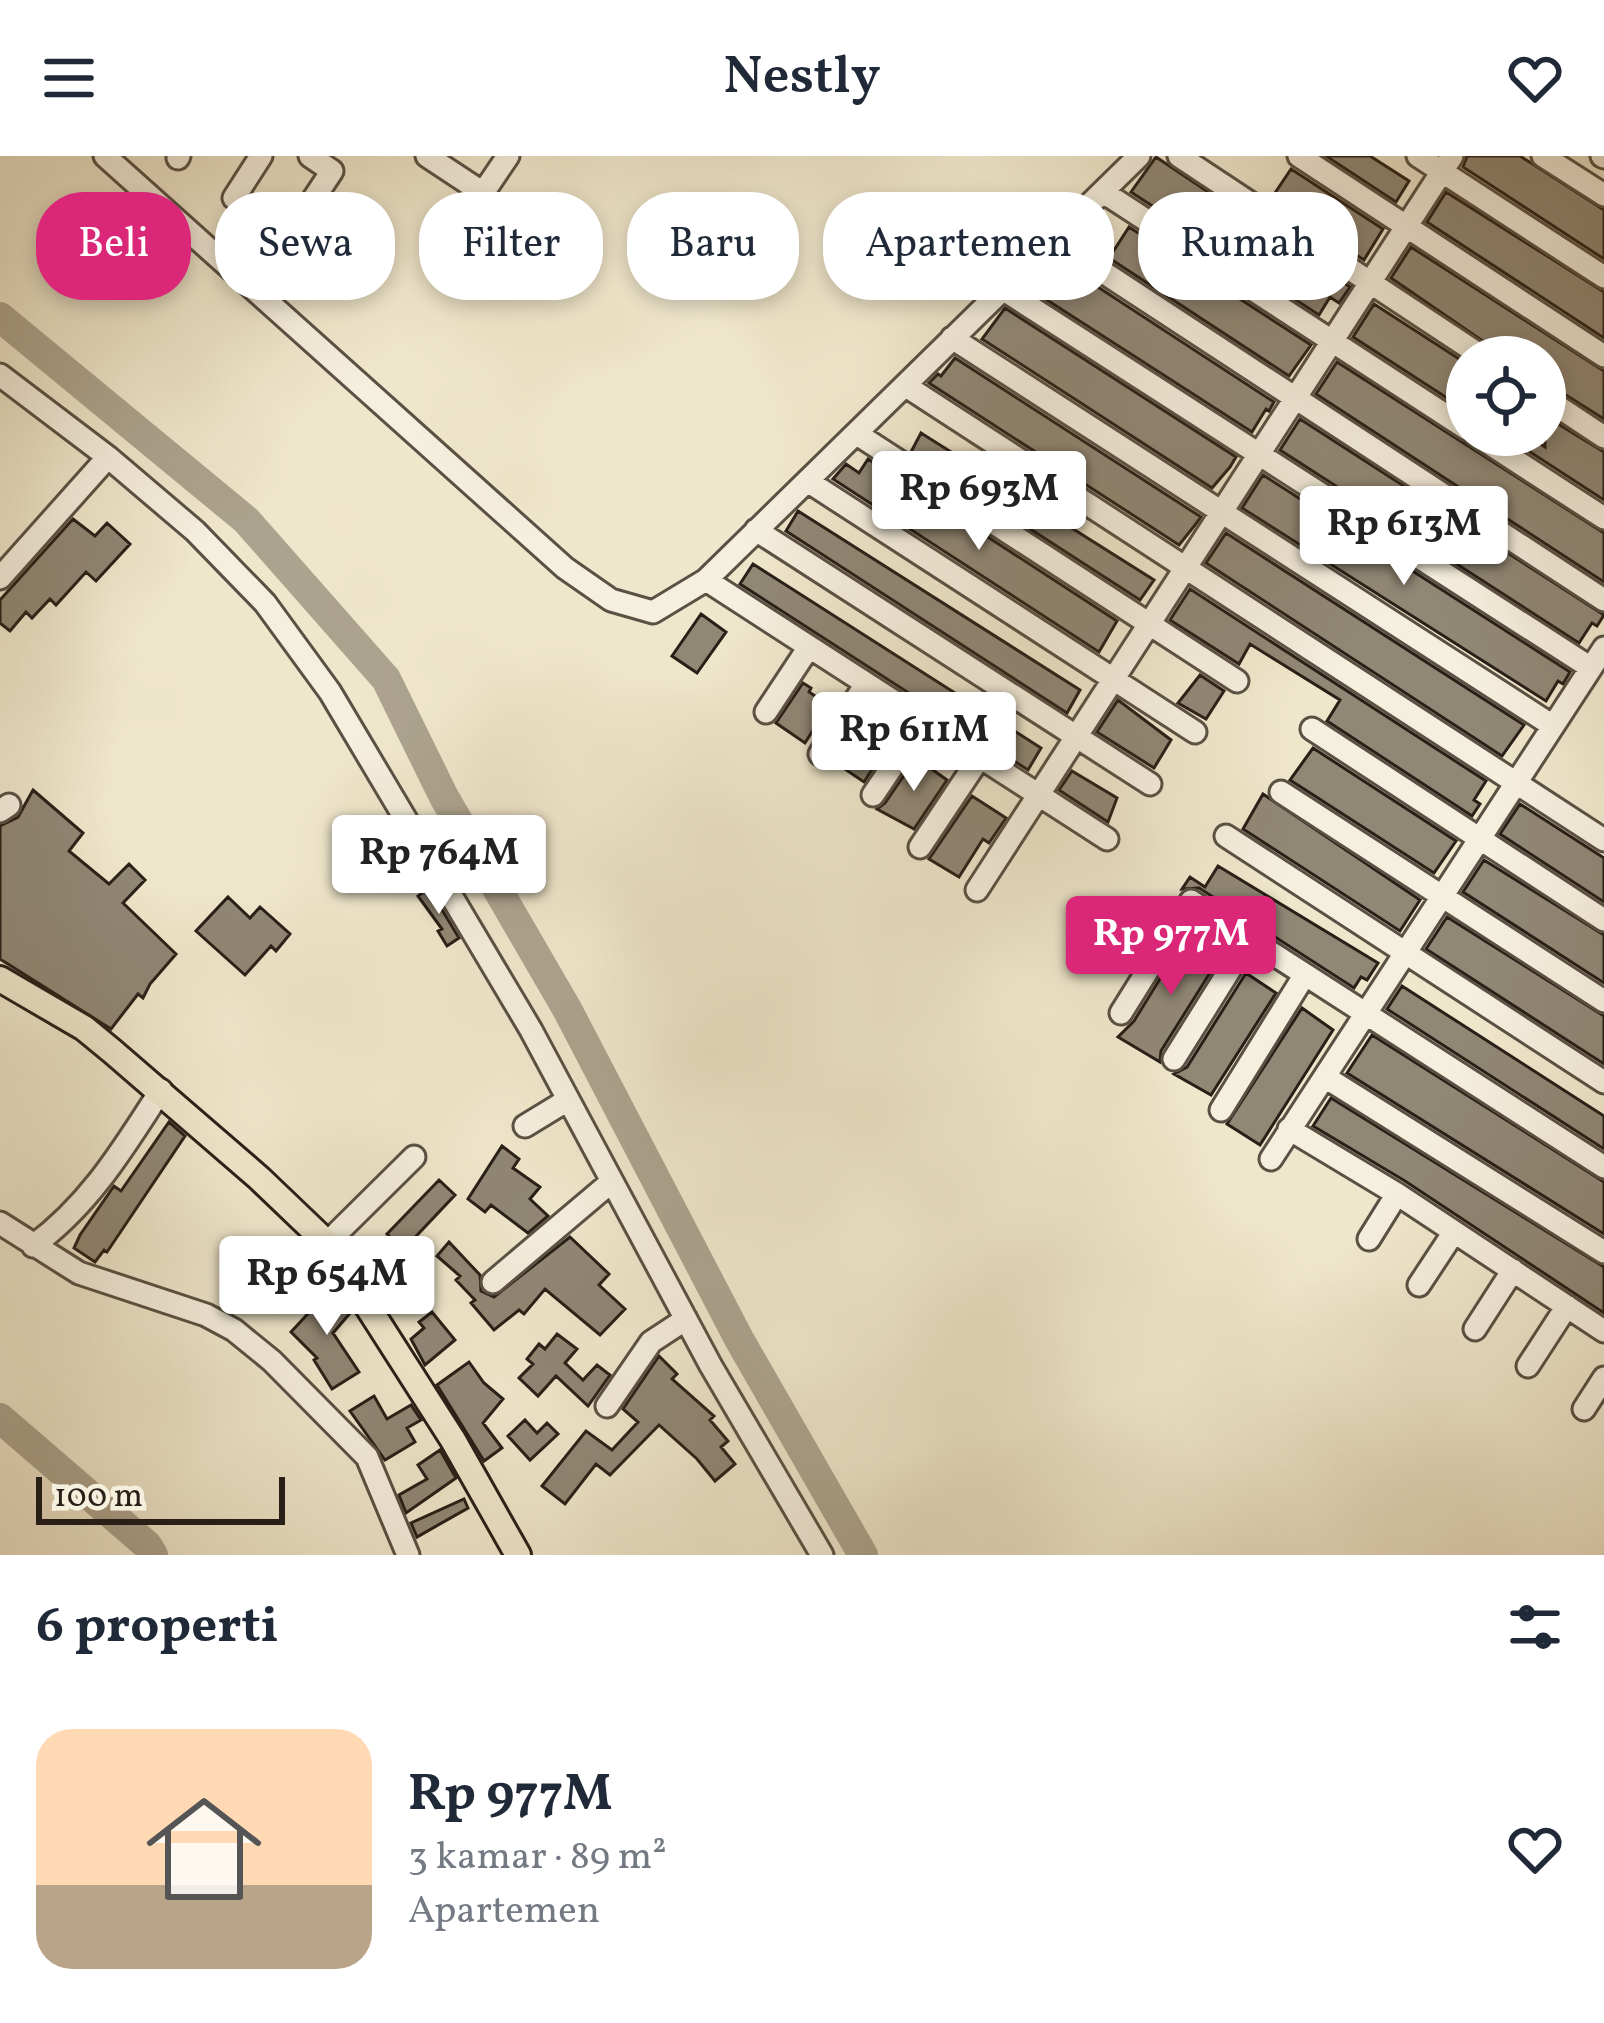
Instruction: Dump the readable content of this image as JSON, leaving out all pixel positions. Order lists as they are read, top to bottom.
{
  "scale_bar": "100 m",
  "page": {
    "header": "Nestly",
    "chip": [
      "Beli",
      "Sewa",
      "Filter",
      "Baru",
      "Apartemen",
      "Rumah"
    ],
    "price": [
      "Rp 693M",
      "Rp 613M",
      "Rp 611M",
      "Rp 764M",
      "Rp 977M",
      "Rp 654M"
    ],
    "scale": "100 m",
    "heading": "6 properti",
    "list": [
      {
        "name": "Rp 977M",
        "note": "3 kamar · 89 m² · Apartemen"
      }
    ]
  }
}
